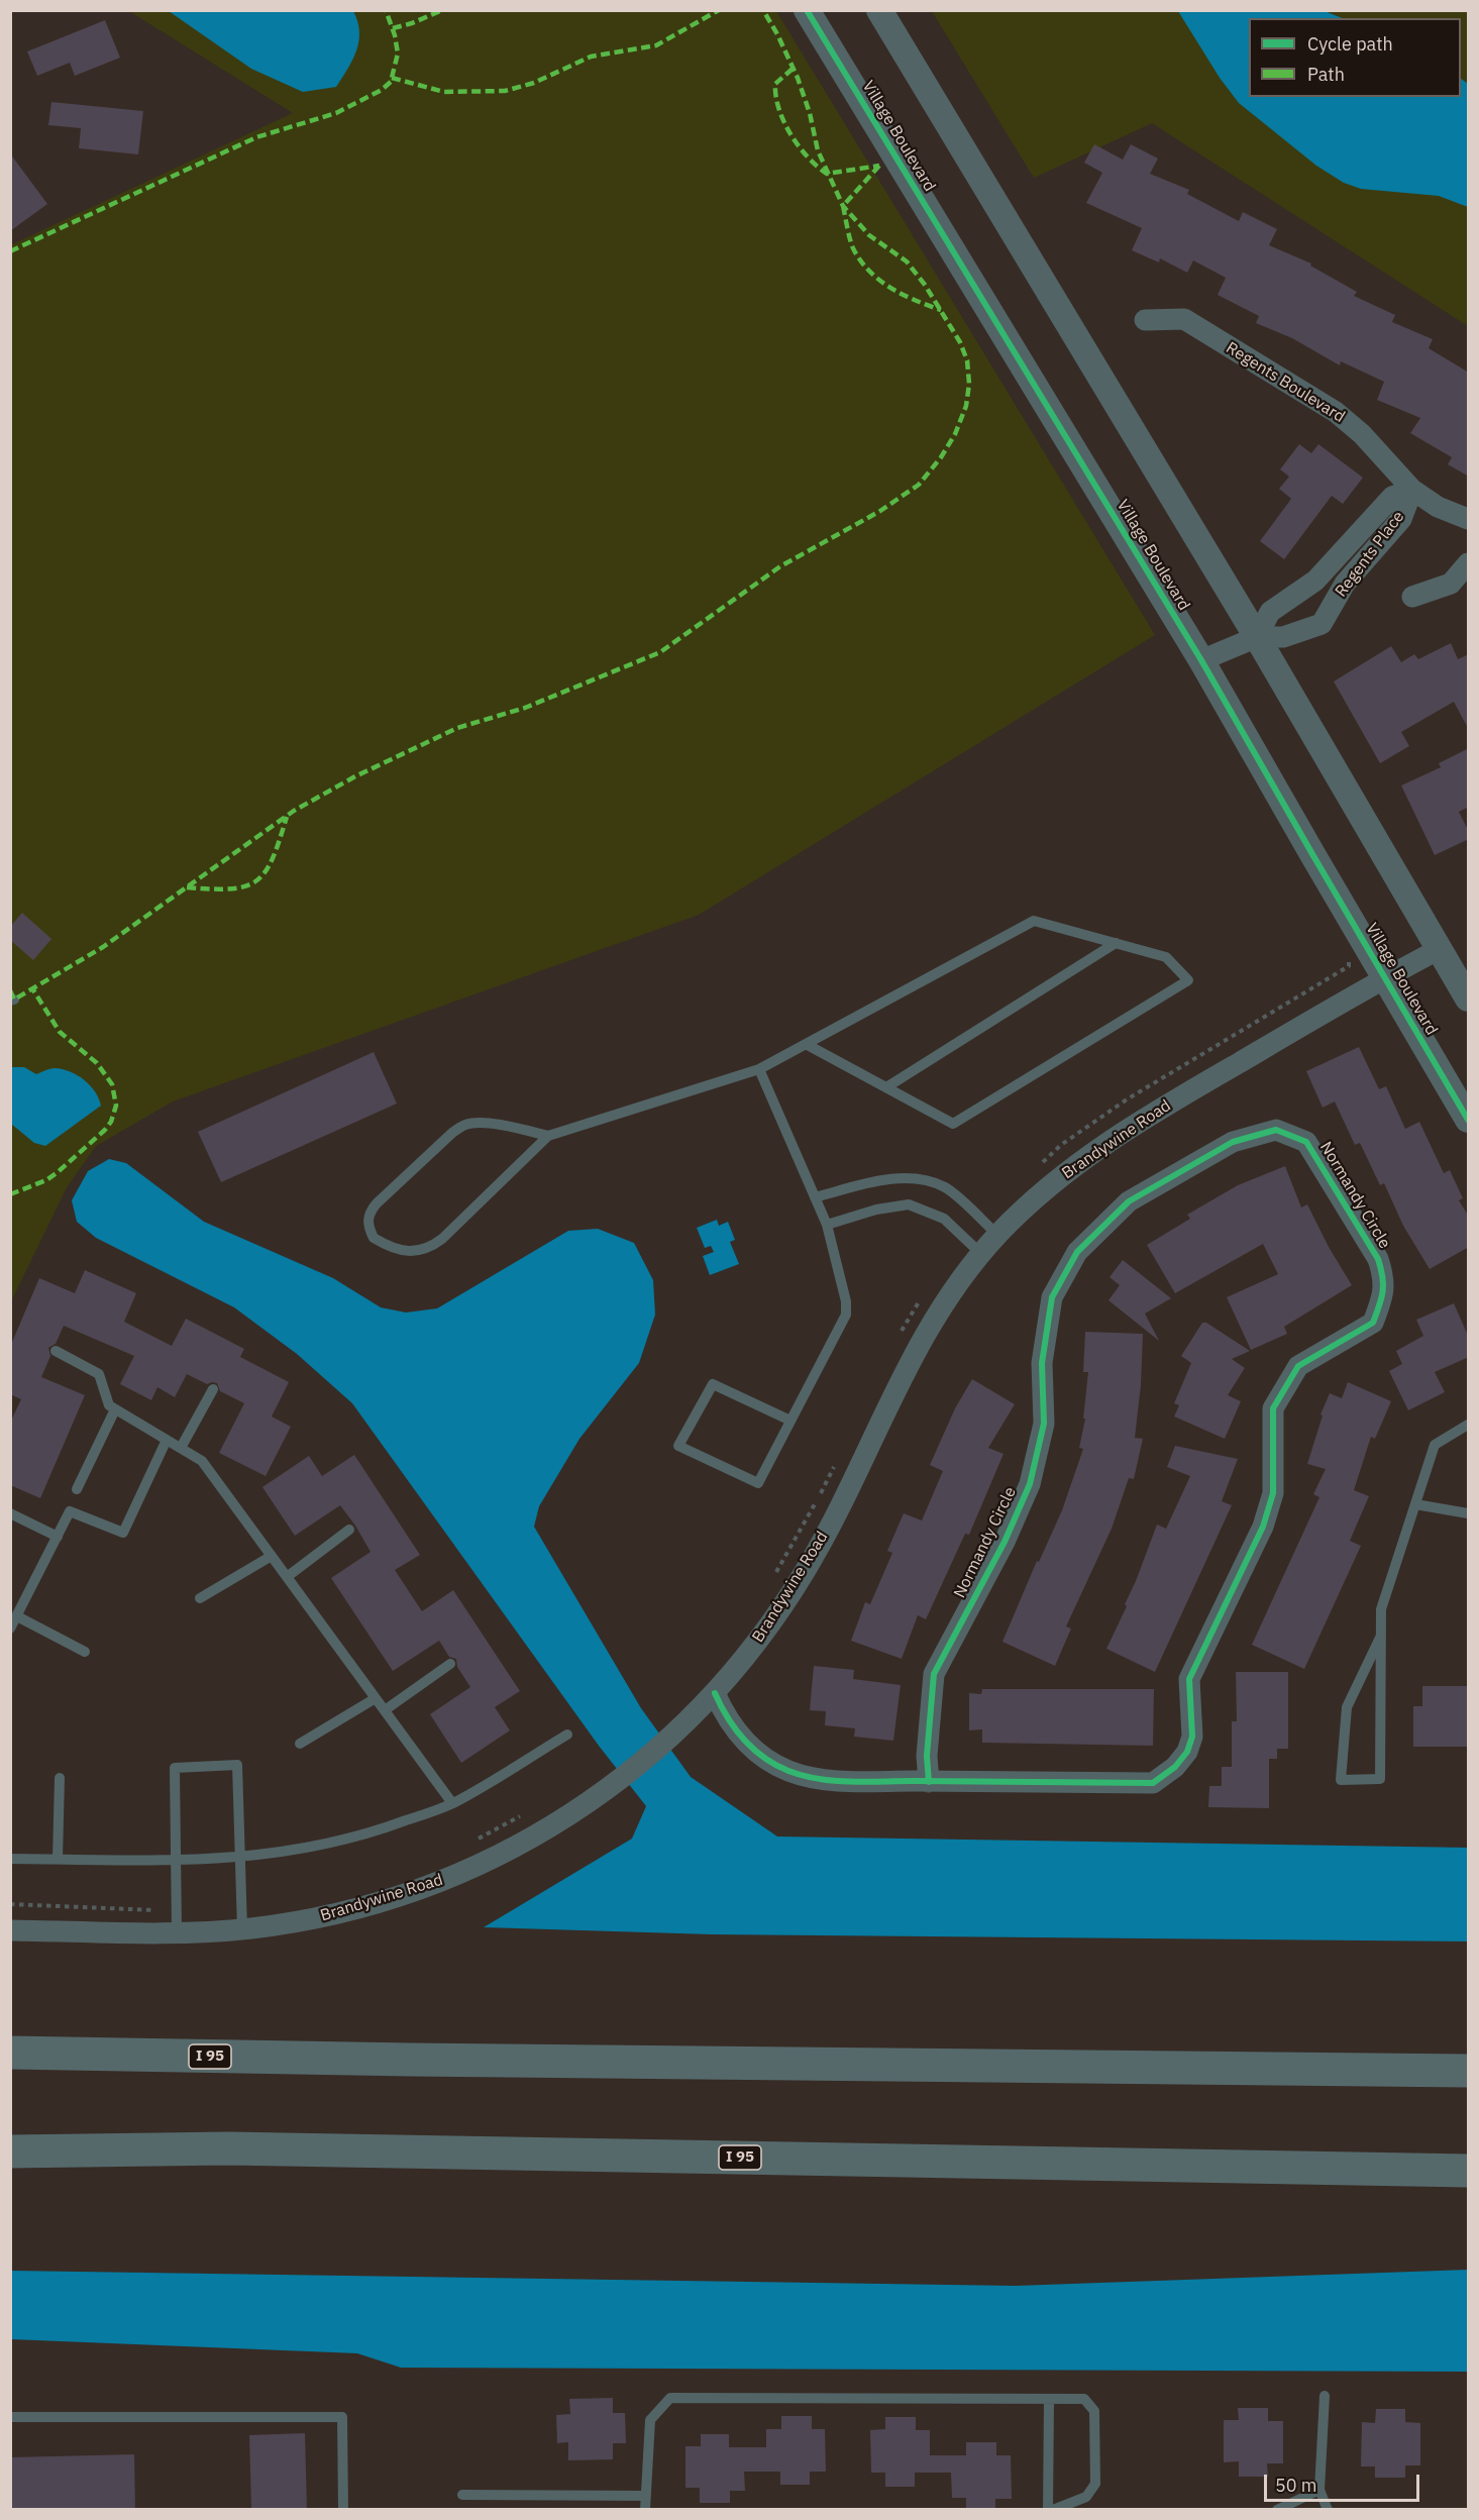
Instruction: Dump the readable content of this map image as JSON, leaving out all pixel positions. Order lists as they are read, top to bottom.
{
  "streets": {
    "highway": ["I 95"],
    "street": [
      "Village Boulevard",
      "Regents Boulevard",
      "Regents Place",
      "Brandywine Road",
      "Normandy Circle"
    ]
  },
  "crossings": [
    ["Village Boulevard", "Regents Place"],
    ["Village Boulevard", "Brandywine Road"],
    ["Regents Boulevard", "Regents Place"],
    ["Brandywine Road", "Normandy Circle"]
  ],
  "legend": ["Cycle path", "Path"],
  "scale_bar": "50 m"
}
